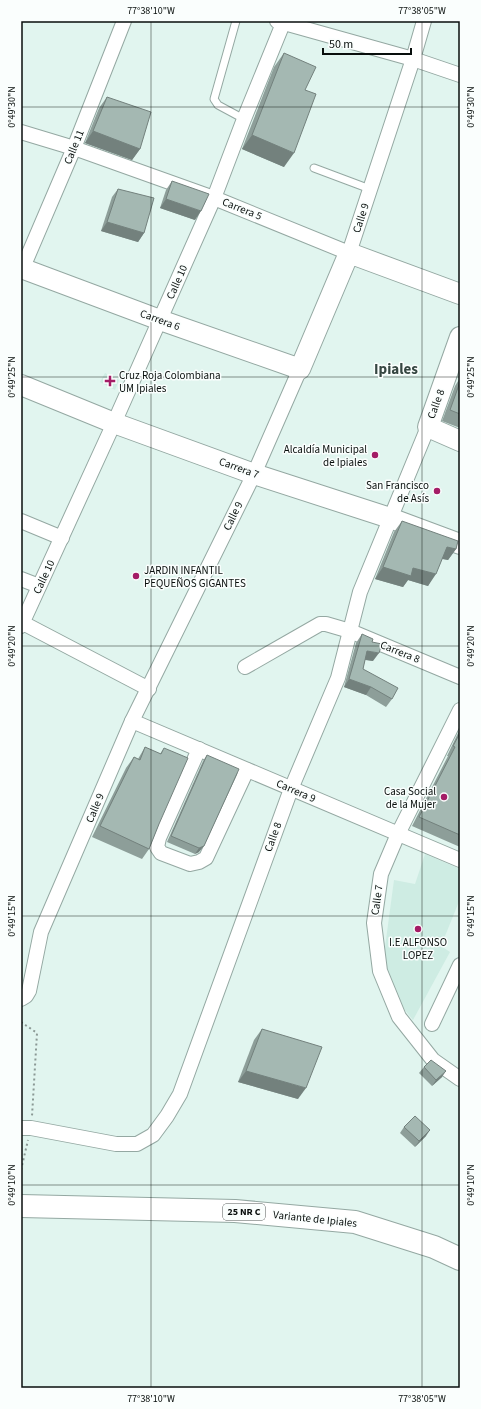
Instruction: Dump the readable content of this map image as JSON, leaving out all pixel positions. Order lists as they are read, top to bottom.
{
  "streets": {
    "highway": ["25 NR C", "Variante de Ipiales"],
    "main road": [
      "Carrera 5",
      "Calle 9",
      "Carrera 6",
      "Calle 8",
      "Carrera 7"
    ],
    "street": [
      "Calle 11",
      "Calle 10",
      "Carrera 8",
      "Carrera 9",
      "Calle 7"
    ]
  },
  "crossings": [
    ["Calle 11", "Carrera 5"],
    ["Calle 11", "Carrera 6"],
    ["Carrera 5", "Calle 9"],
    ["Carrera 5", "Calle 10"],
    ["Calle 9", "Carrera 6"],
    ["Calle 9", "Carrera 7"],
    ["Calle 9", "Carrera 9"],
    ["Calle 10", "Carrera 6"],
    ["Calle 10", "Carrera 7"],
    ["Calle 8", "Carrera 7"],
    ["Calle 8", "Carrera 8"],
    ["Calle 8", "Carrera 9"],
    ["Carrera 9", "Calle 7"]
  ],
  "districts": ["Ipiales"],
  "places": {
    "health": ["Cruz Roja Colombiana UM Ipiales"],
    "other": [
      "Alcaldía Municipal de Ipiales",
      "San Francisco de Asís",
      "JARDIN INFANTIL PEQUEÑOS GIGANTES",
      "Casa Social de la Mujer",
      "I.E ALFONSO LOPEZ"
    ]
  },
  "scale_bar": "50 m",
  "coordinates": [
    "77°38'10\"W",
    "77°38'05\"W",
    "0°49'30\"N",
    "0°49'25\"N",
    "0°49'20\"N",
    "0°49'15\"N",
    "0°49'10\"N"
  ]
}
